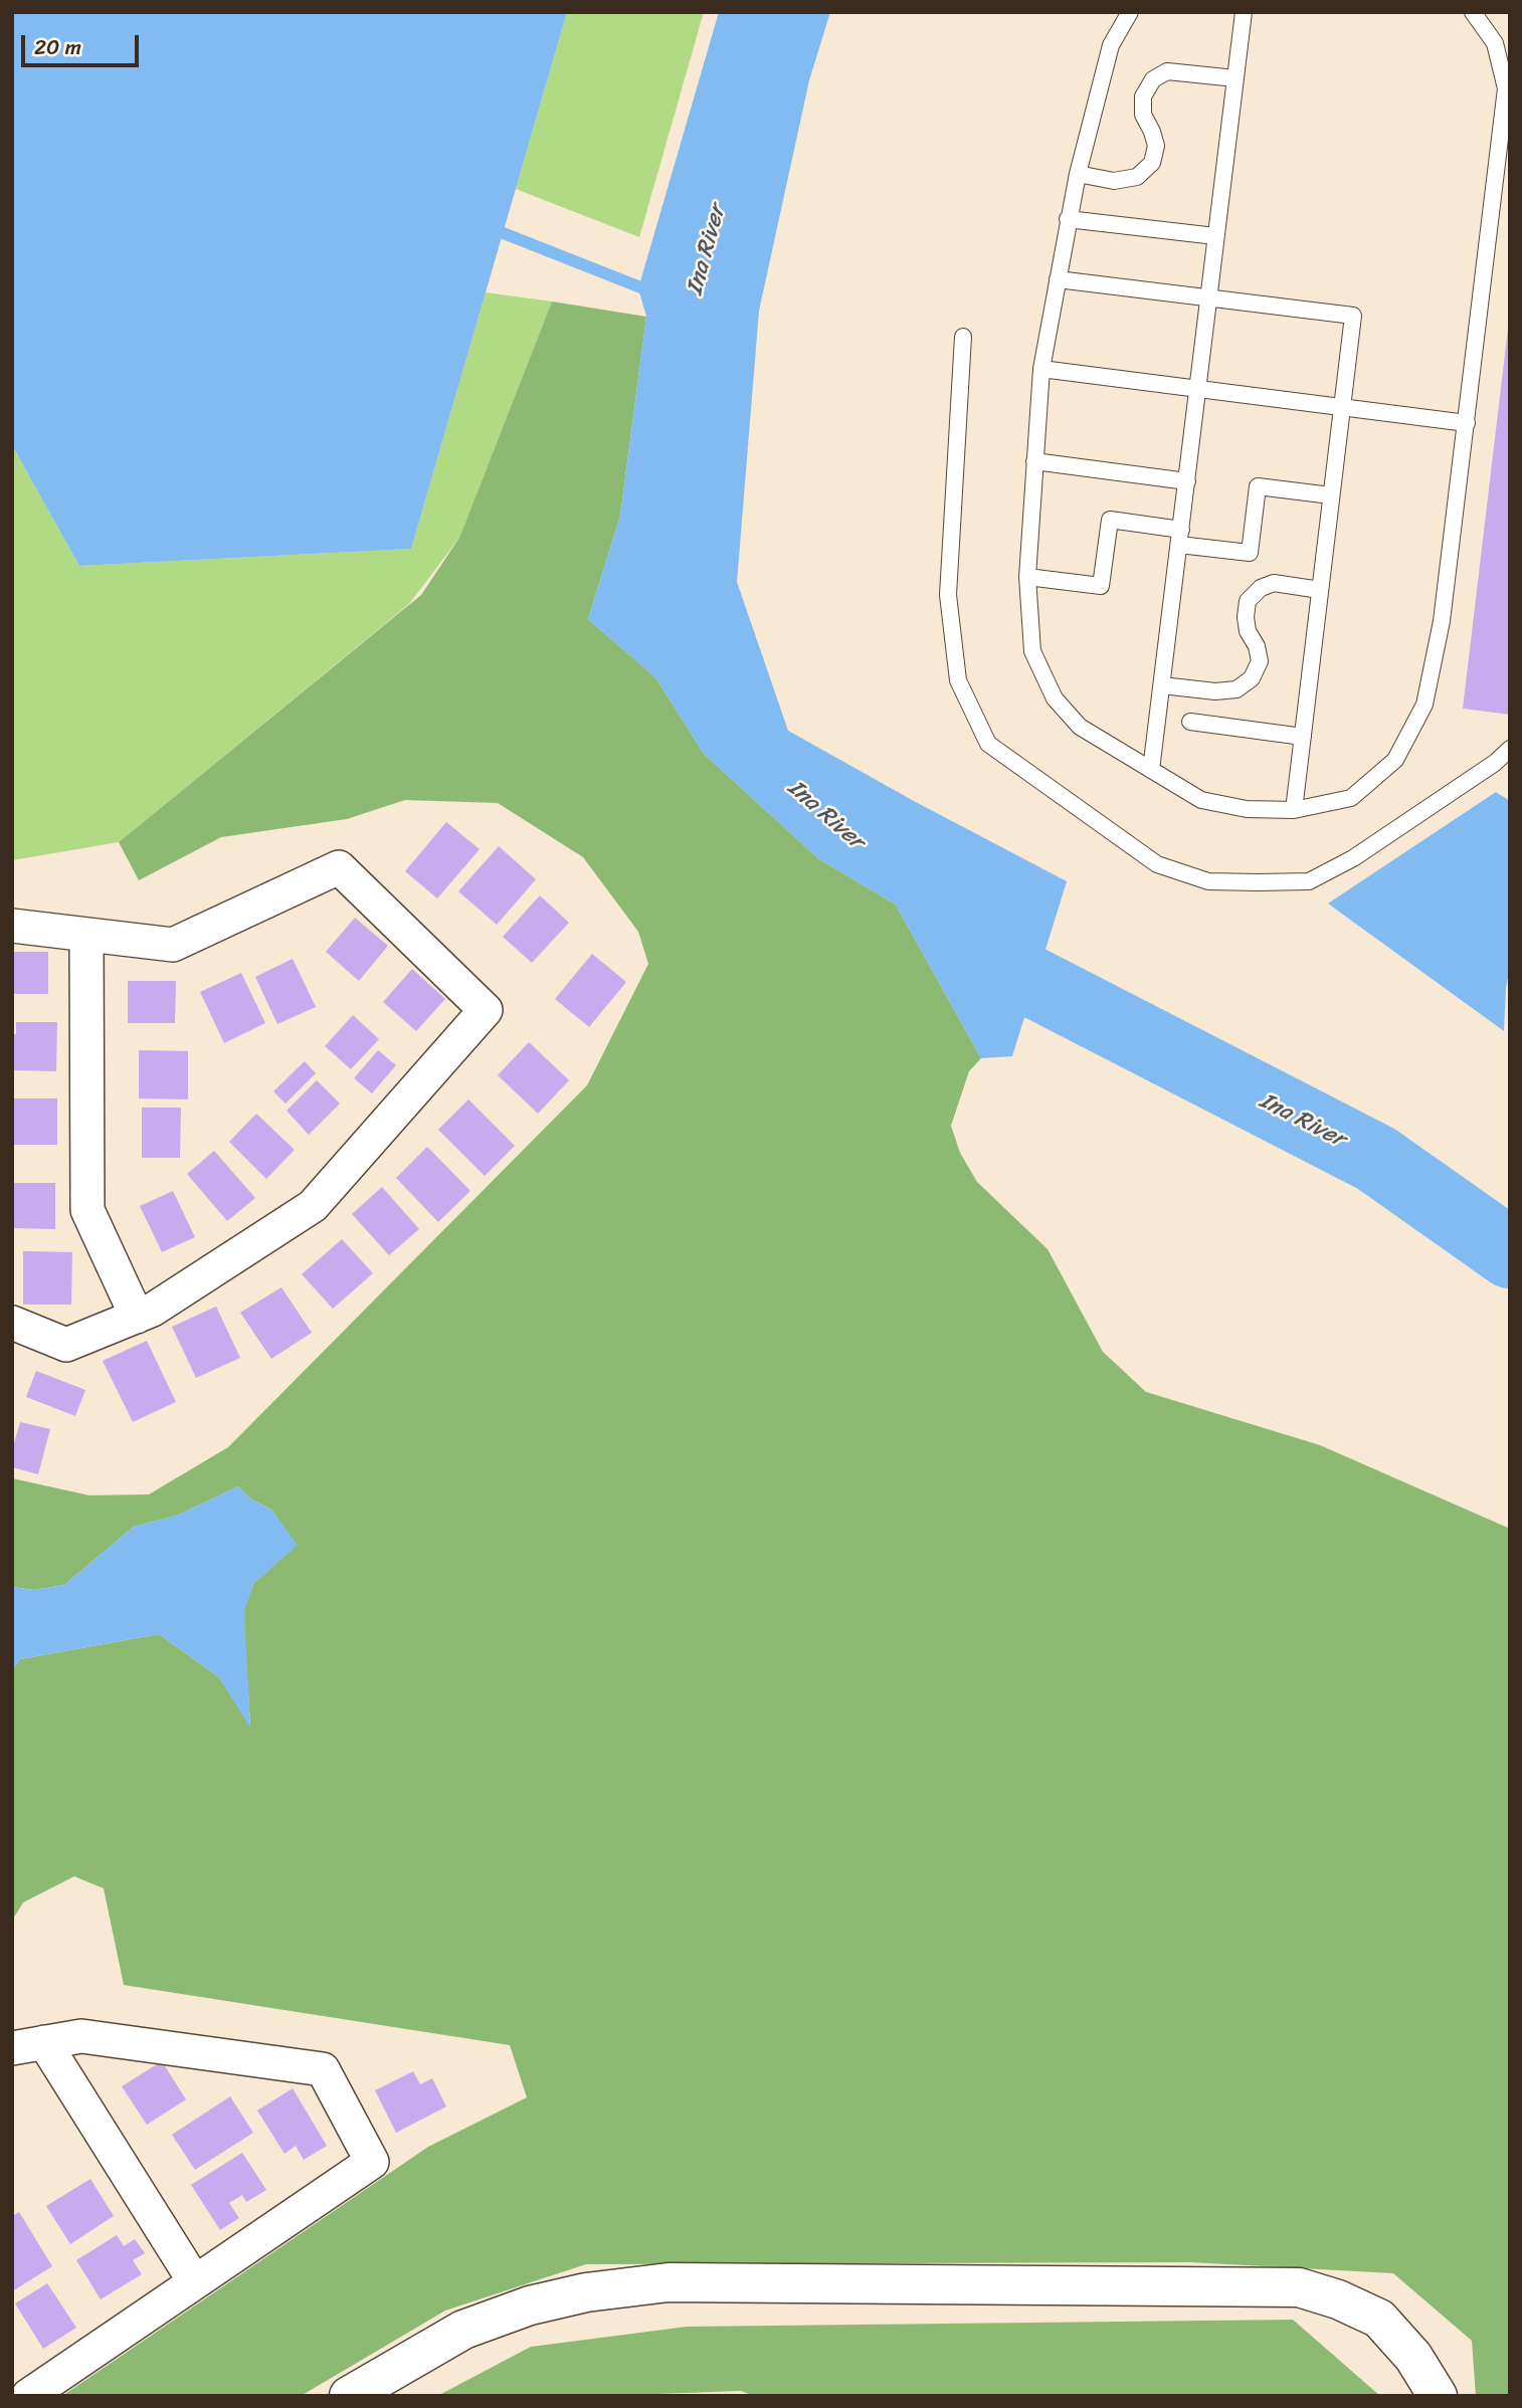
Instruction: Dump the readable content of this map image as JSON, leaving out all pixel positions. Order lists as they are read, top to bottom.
{
  "water": ["Ina River"],
  "scale_bar": "20 m"
}
